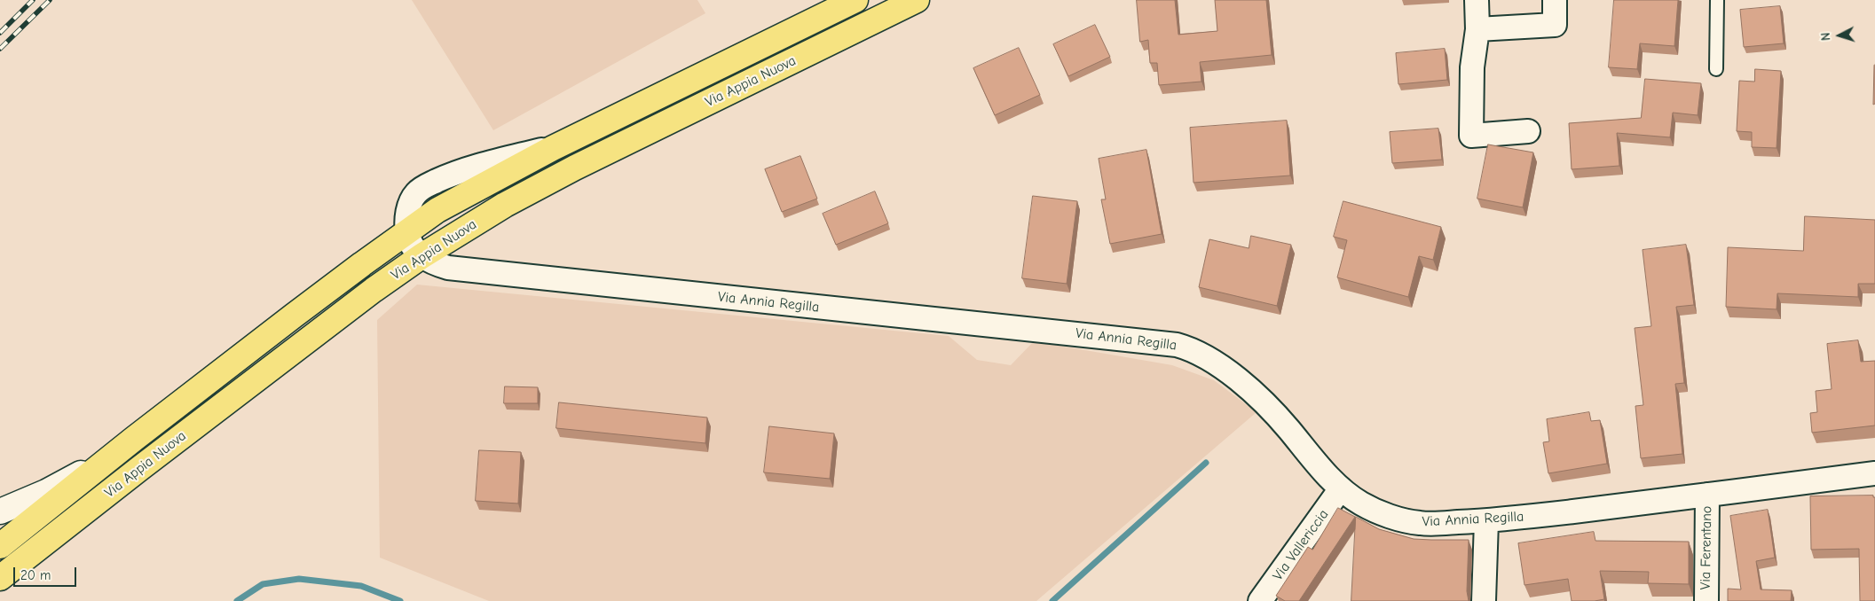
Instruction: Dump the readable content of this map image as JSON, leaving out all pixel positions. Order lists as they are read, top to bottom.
{
  "streets": {
    "main road": ["Via Appia Nuova"],
    "street": ["Via Annia Regilla", "Via Vallericcia", "Via Ferentano"]
  },
  "crossings": [
    ["Via Appia Nuova", "Via Annia Regilla"],
    ["Via Annia Regilla", "Via Vallericcia"],
    ["Via Annia Regilla", "Via Ferentano"]
  ],
  "scale_bar": "20 m",
  "north": "left"
}
